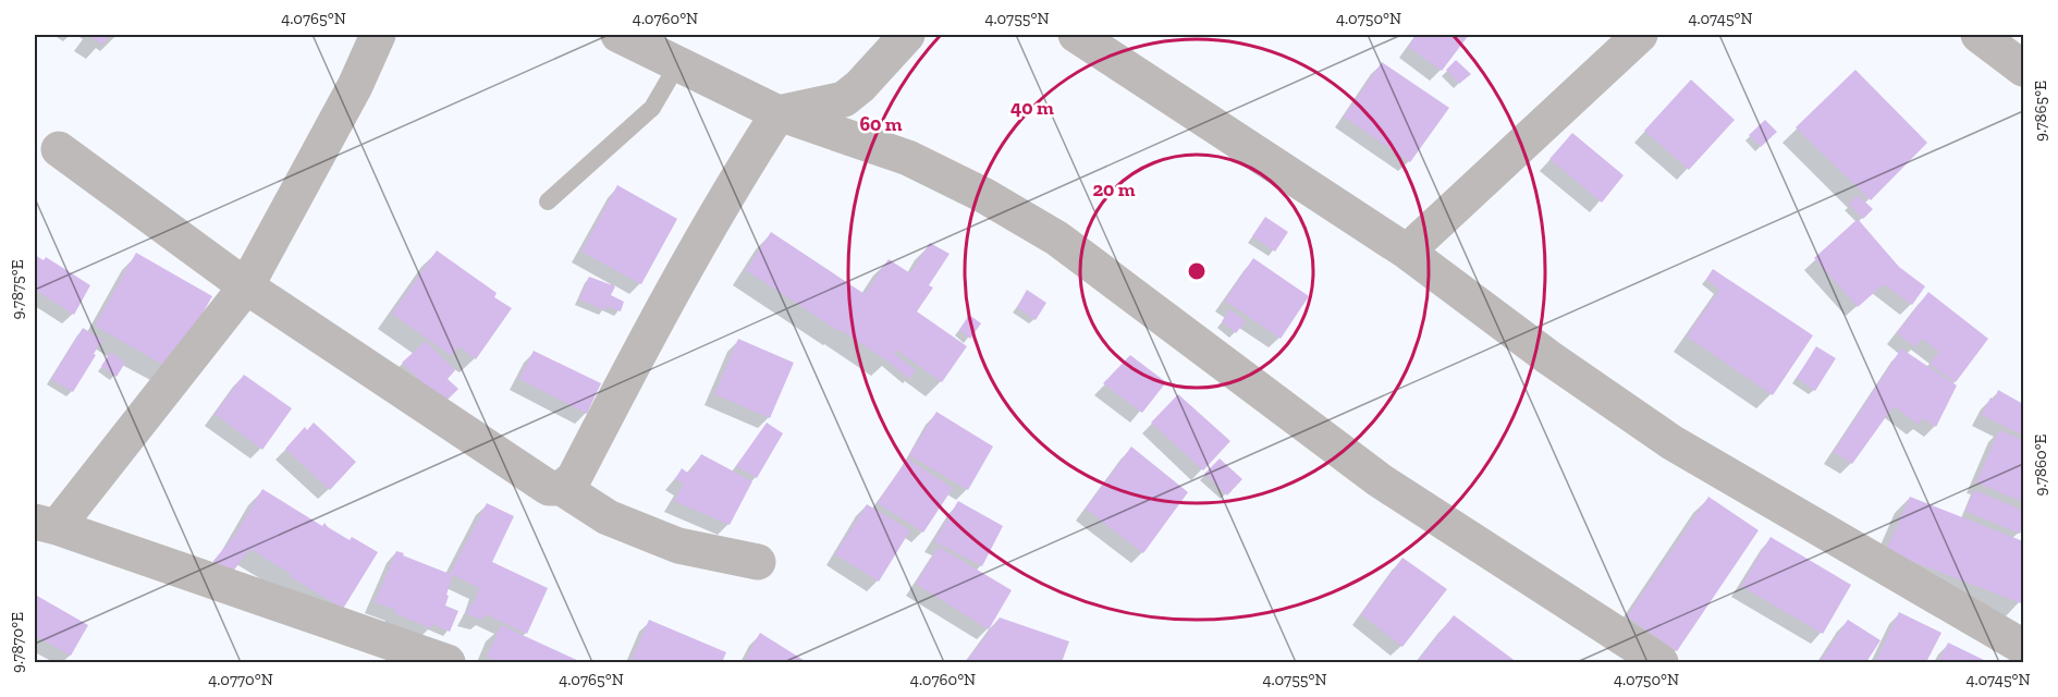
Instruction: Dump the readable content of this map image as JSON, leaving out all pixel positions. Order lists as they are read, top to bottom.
{
  "coordinates": [
    "4.0765°N",
    "4.0760°N",
    "4.0755°N",
    "4.0750°N",
    "4.0745°N",
    "9.7865°E",
    "9.7875°E",
    "9.7860°E",
    "9.7870°E",
    "4.0770°N"
  ],
  "rings": ["40 m", "60 m", "20 m"]
}
